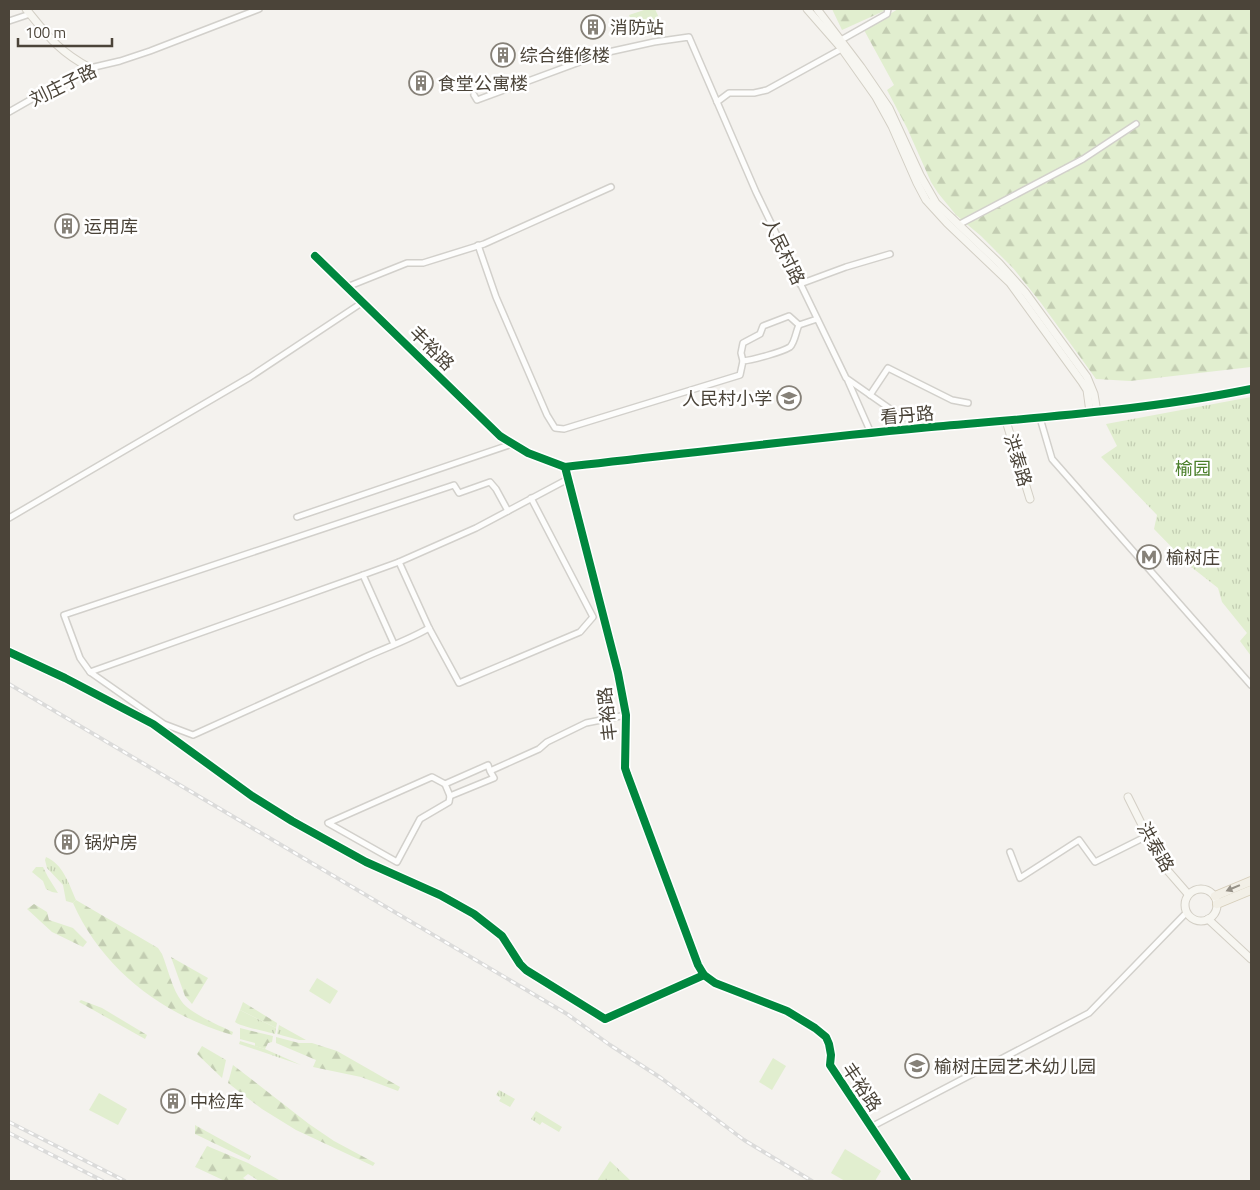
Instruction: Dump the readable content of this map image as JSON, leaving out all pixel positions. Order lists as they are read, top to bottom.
{
  "streets": {
    "street": [
      "刘庄子路",
      "人民村路",
      "丰裕路",
      "看丹路",
      "洪泰路"
    ]
  },
  "crossings": [
    ["人民村路", "看丹路"],
    ["丰裕路", "看丹路"],
    ["看丹路", "洪泰路"]
  ],
  "parks": ["榆园"],
  "places": {
    "building": [
      "消防站",
      "综合维修楼",
      "食堂公寓楼",
      "运用库",
      "锅炉房",
      "中检库"
    ],
    "school or university": ["人民村小学", "榆树庄园艺术幼儿园"],
    "metro station": ["榆树庄"]
  },
  "scale_bar": "100 m"
}
